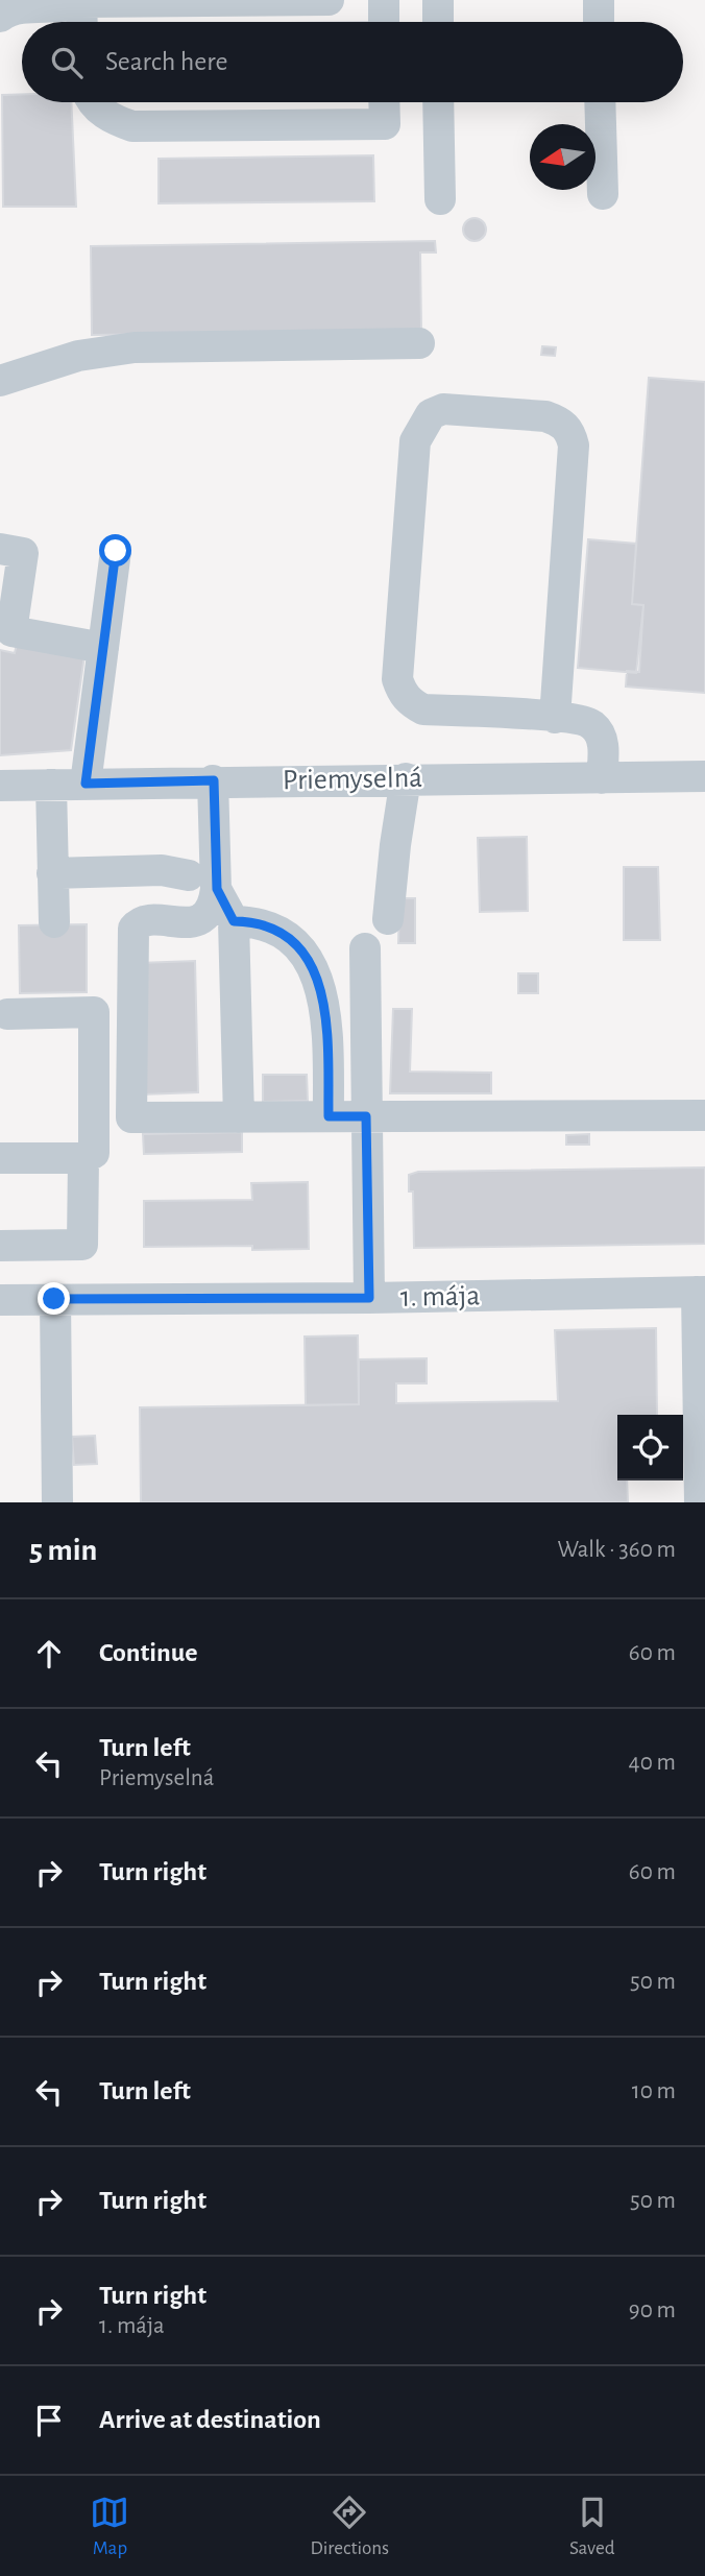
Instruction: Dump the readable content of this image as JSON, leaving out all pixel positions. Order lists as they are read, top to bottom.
{
  "streets": {
    "street": ["Priemyselná", "1. mája"]
  },
  "north": "left",
  "page": {
    "search": "Search here",
    "heading": ["5 min", "Walk · 360 m"],
    "list": [
      ["Continue", "60 m"],
      ["Turn left", "Priemyselná", "40 m"],
      ["Turn right", "60 m"],
      ["Turn right", "50 m"],
      ["Turn left", "10 m"],
      ["Turn right", "50 m"],
      ["Turn right", "1. mája", "90 m"],
      "Arrive at destination"
    ],
    "nav": ["Map", "Directions", "Saved"]
  }
}
